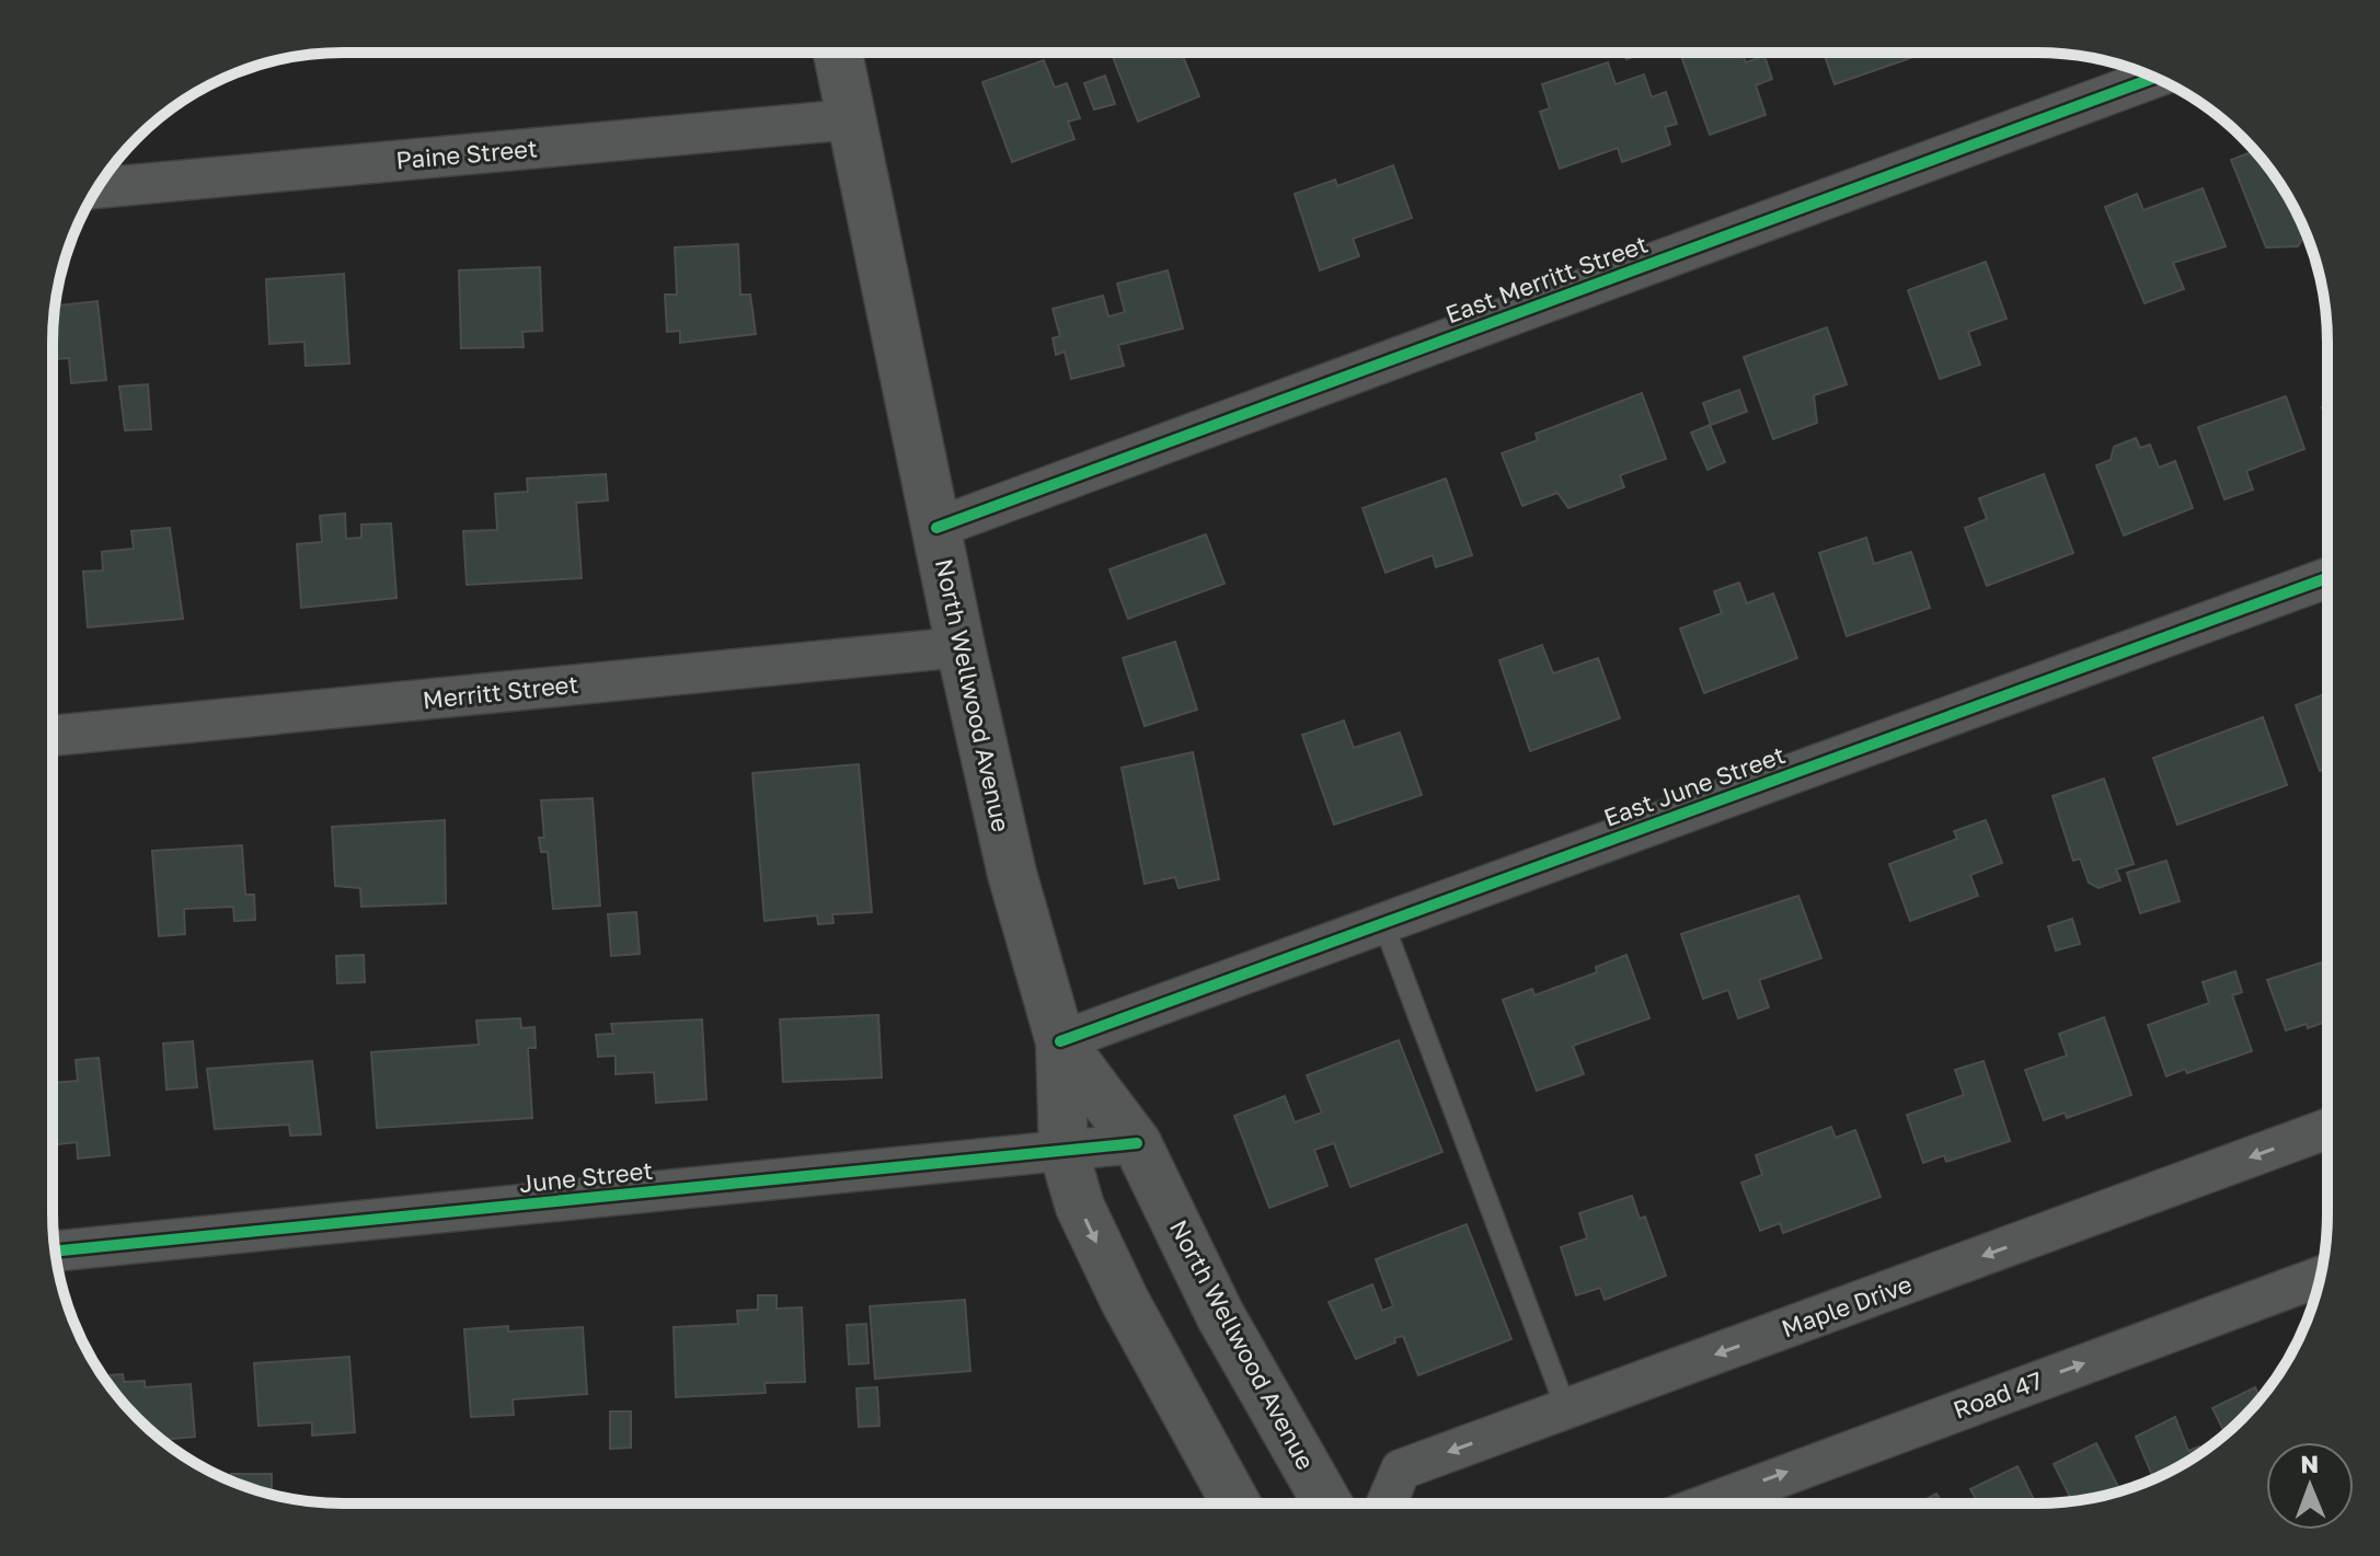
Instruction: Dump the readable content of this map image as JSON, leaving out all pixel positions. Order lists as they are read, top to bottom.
{
  "streets": {
    "main road": ["North Wellwood Avenue"],
    "street": [
      "Paine Street",
      "East Merritt Street",
      "Merritt Street",
      "East June Street",
      "June Street",
      "Maple Drive",
      "Road 47"
    ]
  },
  "crossings": [
    ["Paine Street", "North Wellwood Avenue"],
    ["East Merritt Street", "North Wellwood Avenue"],
    ["Merritt Street", "North Wellwood Avenue"],
    ["North Wellwood Avenue", "East June Street"],
    ["North Wellwood Avenue", "June Street"]
  ],
  "one_way": ["Maple Drive", "Road 47"],
  "north": "top"
}
